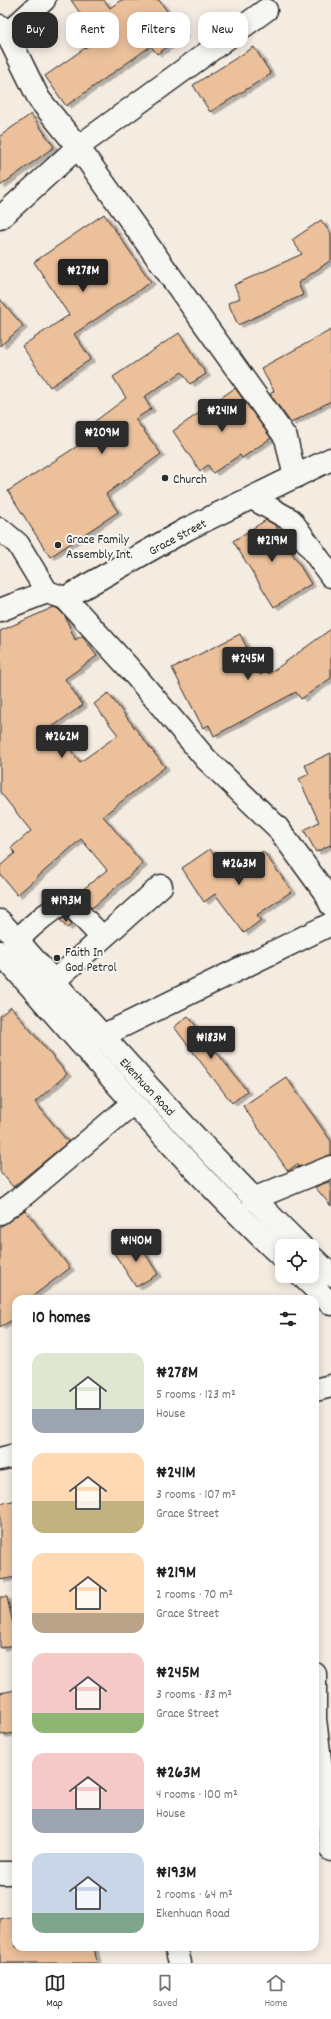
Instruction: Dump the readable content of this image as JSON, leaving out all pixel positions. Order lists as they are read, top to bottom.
{
  "streets": {
    "street": ["Grace Street", "Ekenhuan Road"]
  },
  "places": ["Church", "Grace Family Assembly Int.", "Faith In God Petrol"],
  "page": {
    "chip": [
      "Buy",
      "Rent",
      "Filters",
      "New"
    ],
    "price": [
      "₦278M",
      "₦241M",
      "₦209M",
      "₦219M",
      "₦245M",
      "₦262M",
      "₦263M",
      "₦193M",
      "₦183M",
      "₦140M"
    ],
    "heading": "10 homes",
    "list": [
      {
        "name": "₦278M",
        "note": "5 rooms · 123 m² · House"
      },
      {
        "name": "₦241M",
        "note": "3 rooms · 107 m² · Grace Street"
      },
      {
        "name": "₦219M",
        "note": "2 rooms · 70 m² · Grace Street"
      },
      {
        "name": "₦245M",
        "note": "3 rooms · 83 m² · Grace Street"
      },
      {
        "name": "₦263M",
        "note": "4 rooms · 100 m² · House"
      },
      {
        "name": "₦193M",
        "note": "2 rooms · 64 m² · Ekenhuan Road"
      }
    ],
    "tabs": ["Map", "Saved", "Home"]
  }
}
